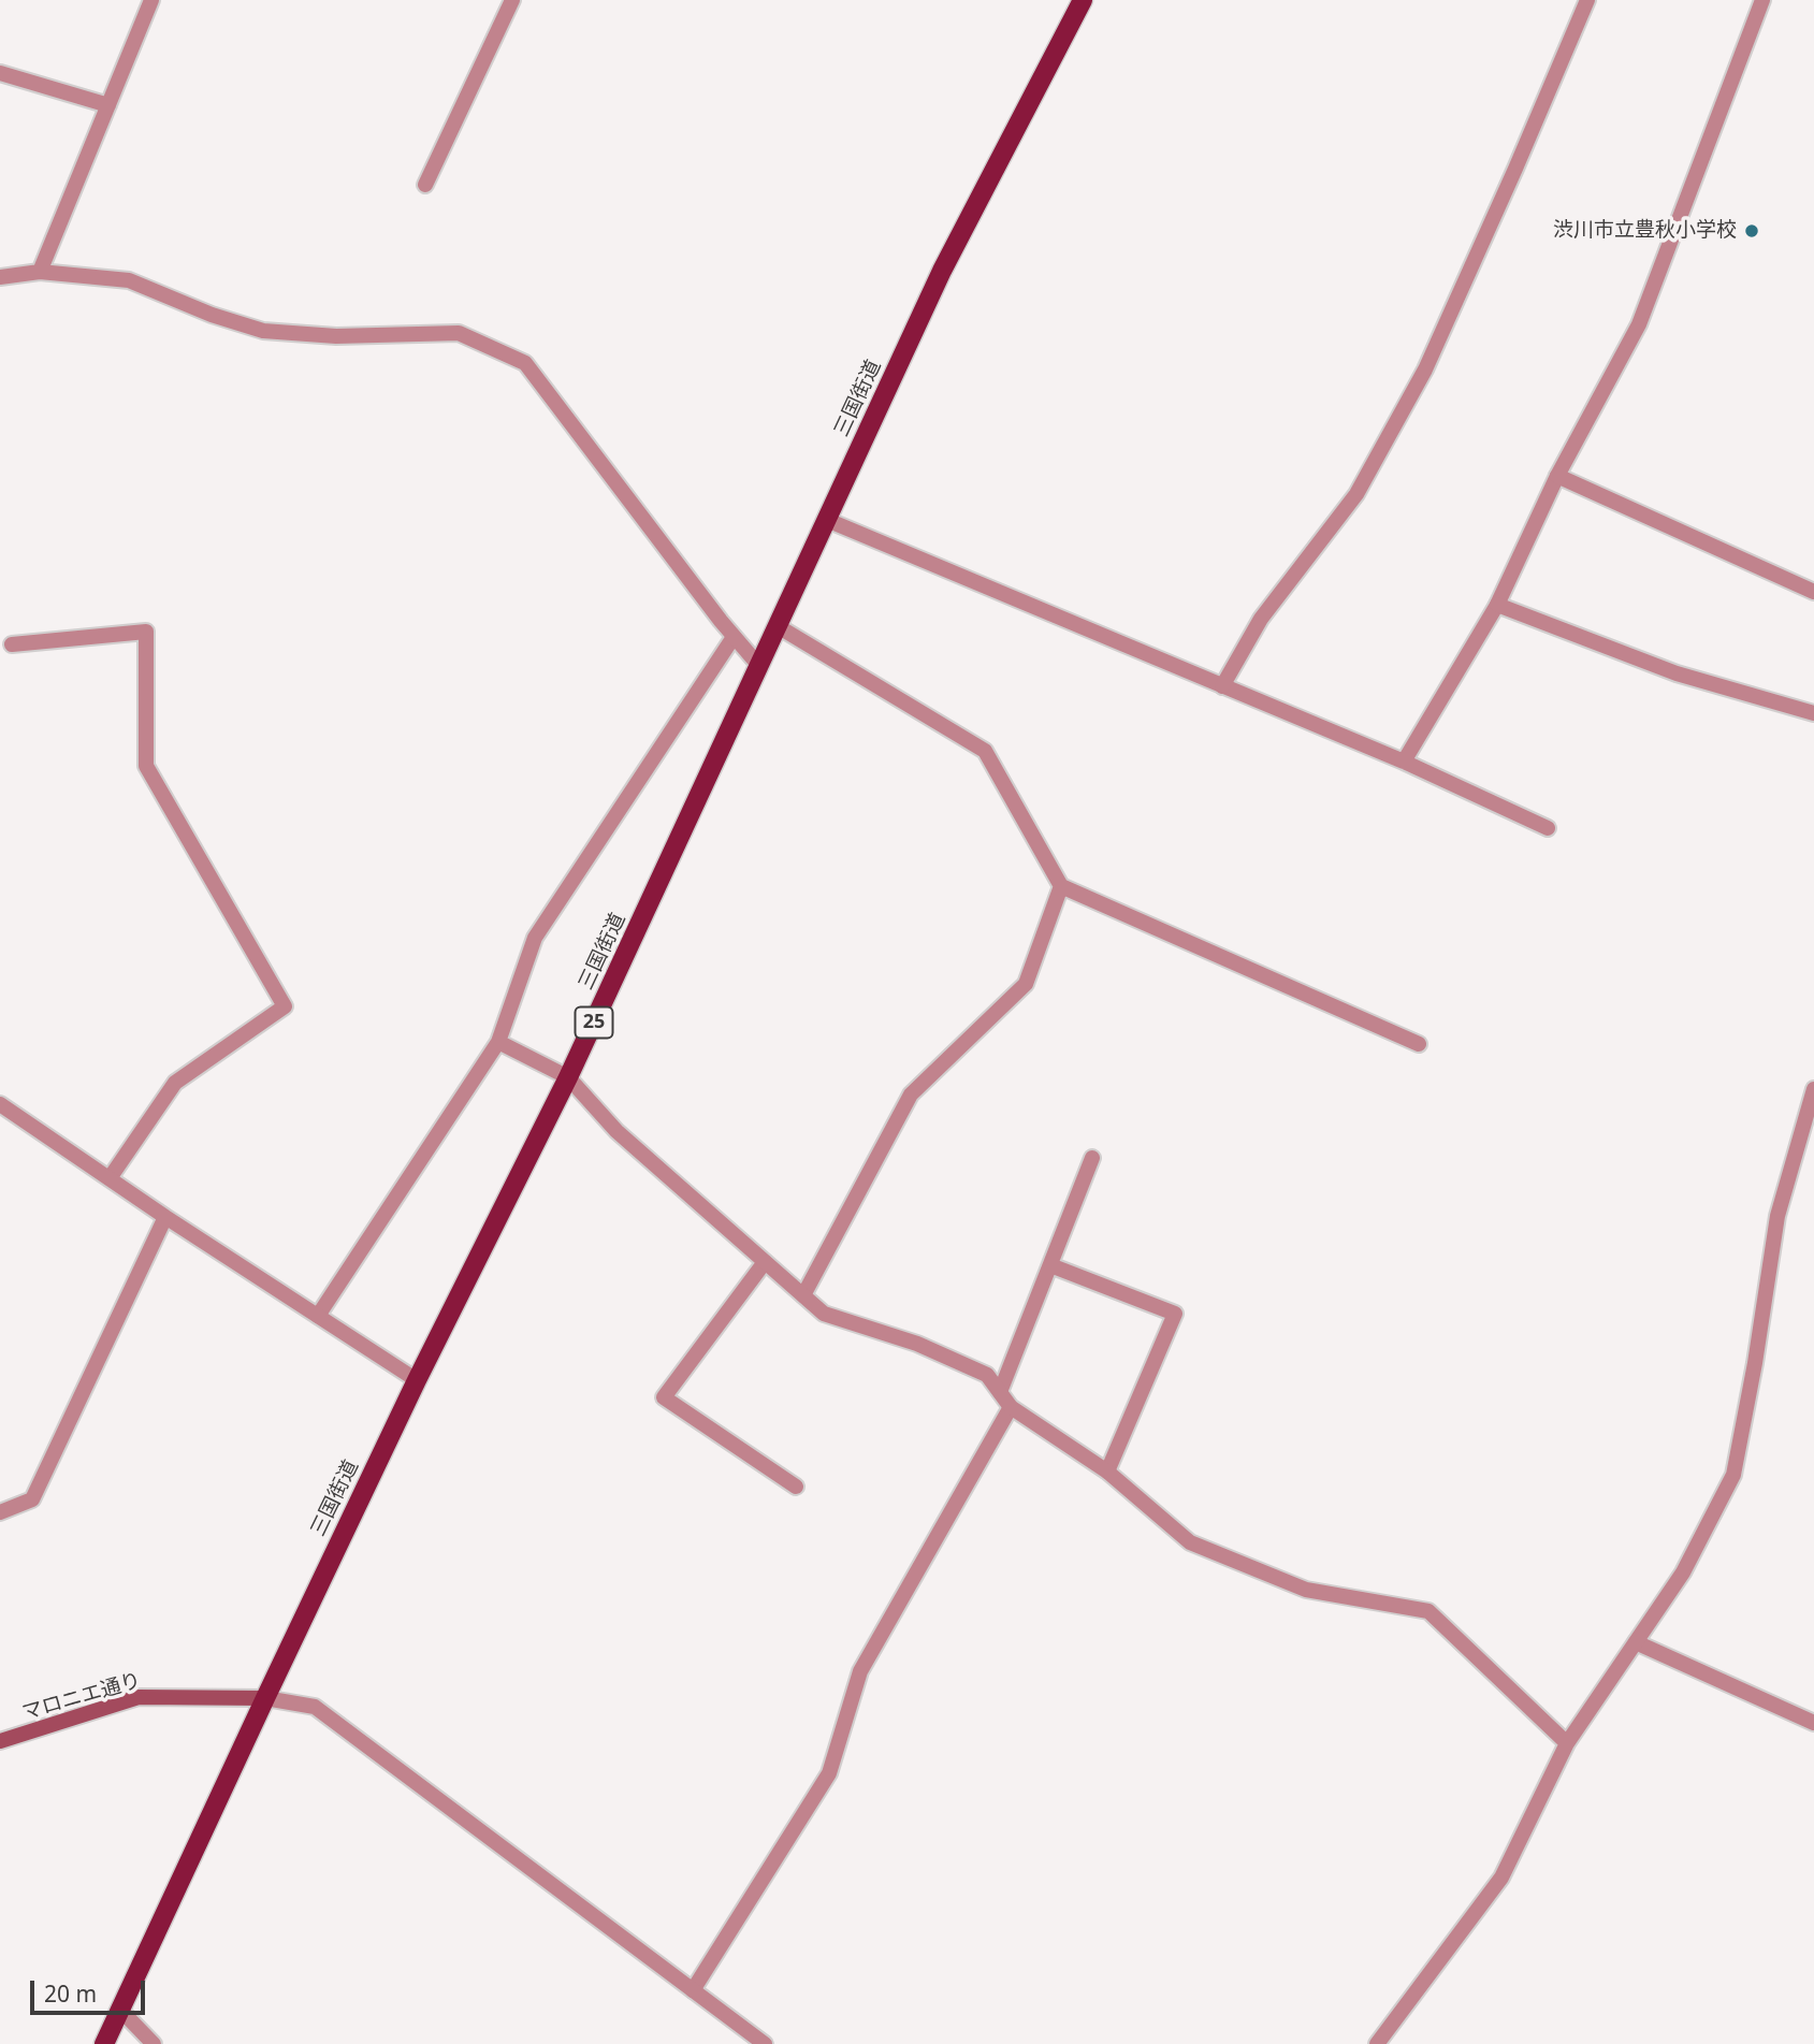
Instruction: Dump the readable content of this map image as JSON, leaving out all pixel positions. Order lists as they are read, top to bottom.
{
  "streets": {
    "main road": ["三国街道", "25"],
    "street": ["マロニエ通り"]
  },
  "crossings": [
    ["三国街道", "マロニエ通り"]
  ],
  "places": ["渋川市立豊秋小学校"],
  "scale_bar": "20 m"
}
